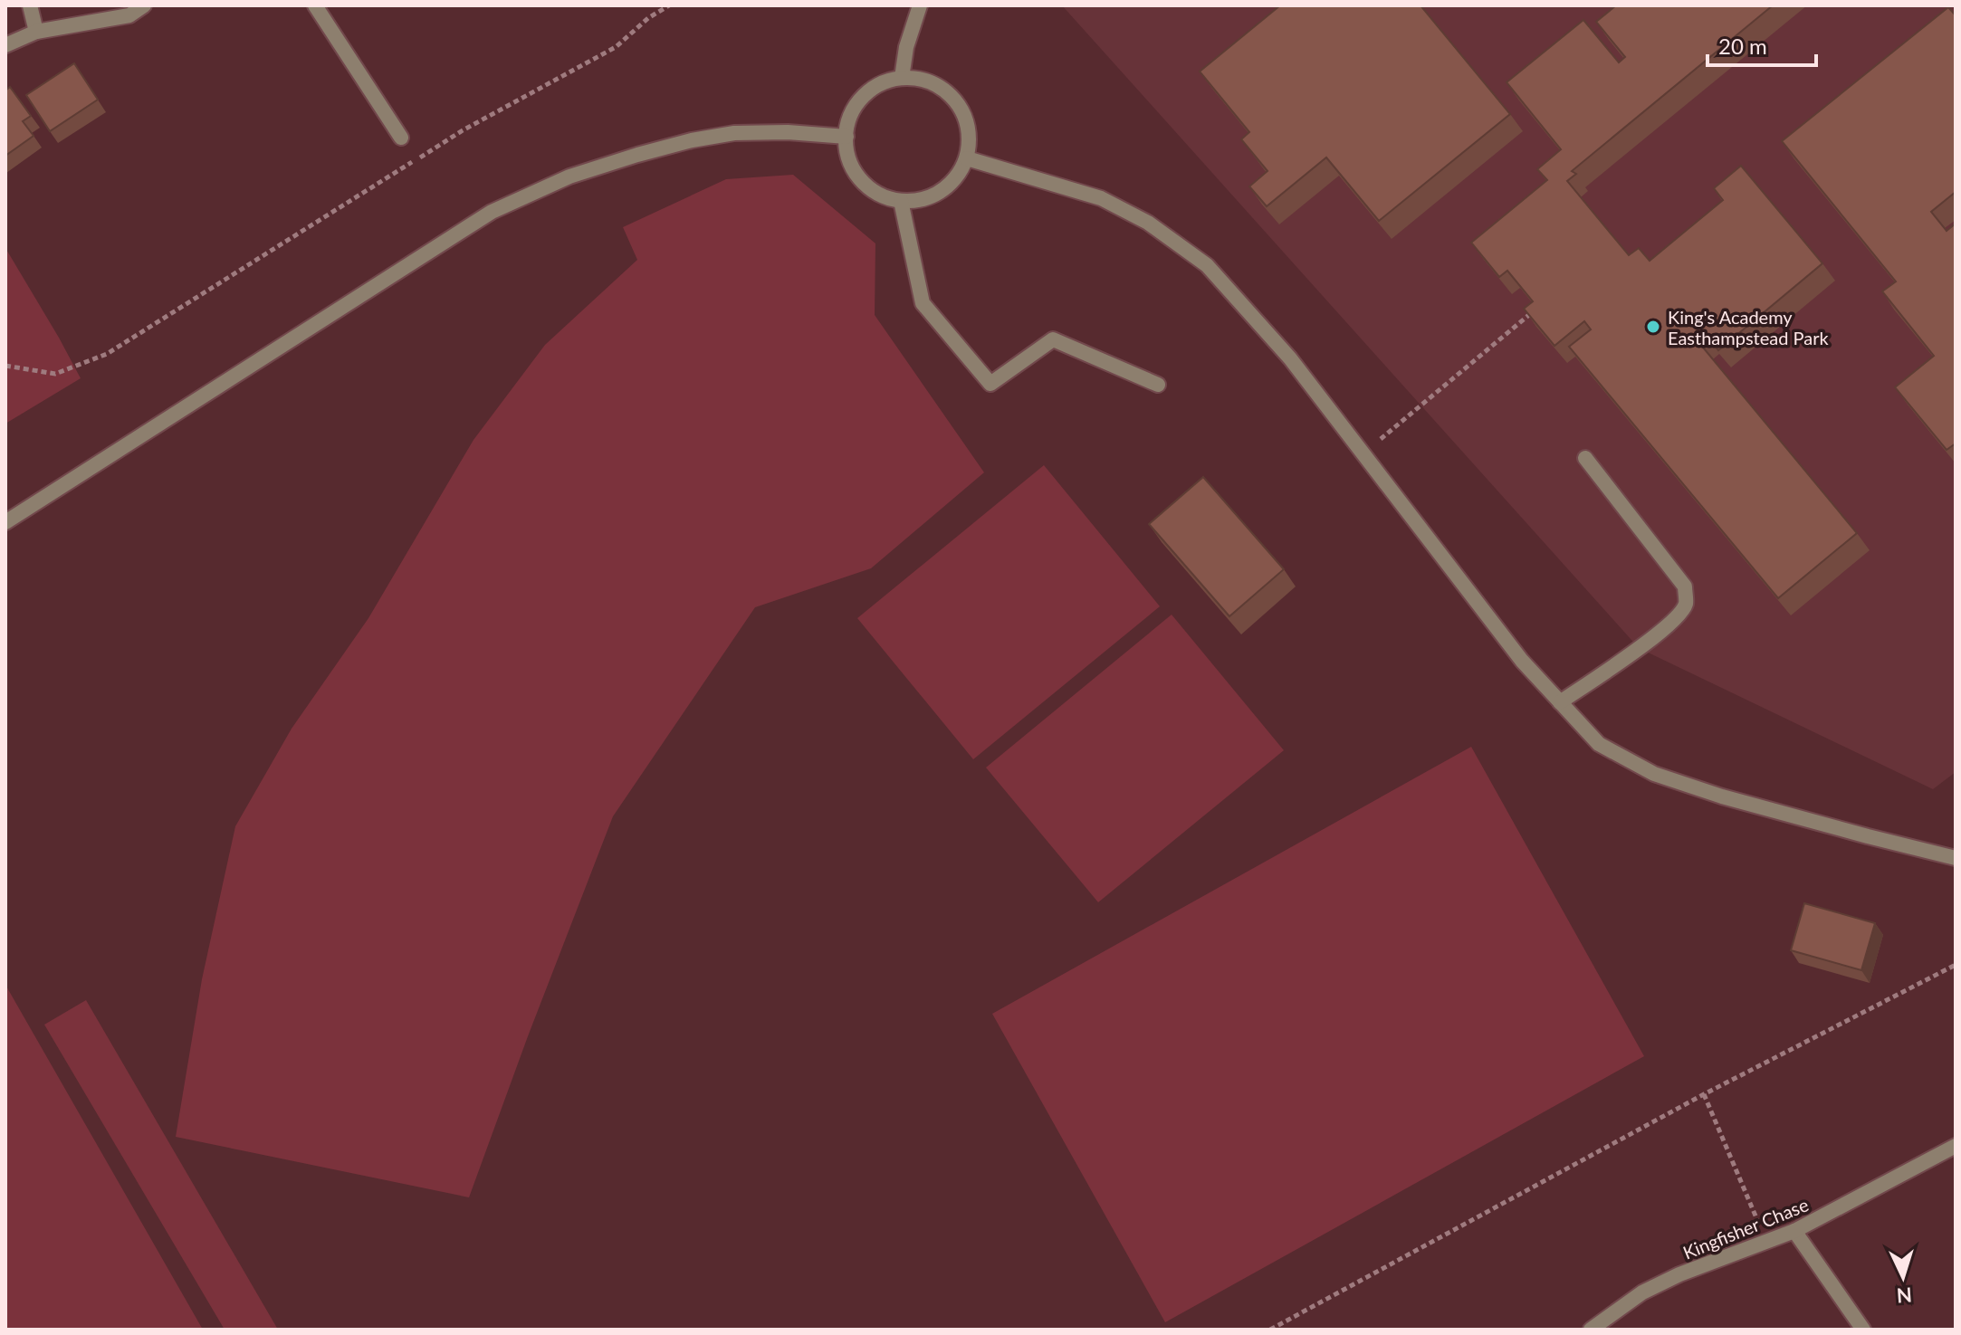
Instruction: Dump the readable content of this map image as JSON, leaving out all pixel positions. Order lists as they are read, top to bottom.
{
  "streets": {
    "street": ["Kingfisher Chase"]
  },
  "places": ["King's Academy Easthampstead Park"],
  "scale_bar": "20 m",
  "north": "bottom"
}
